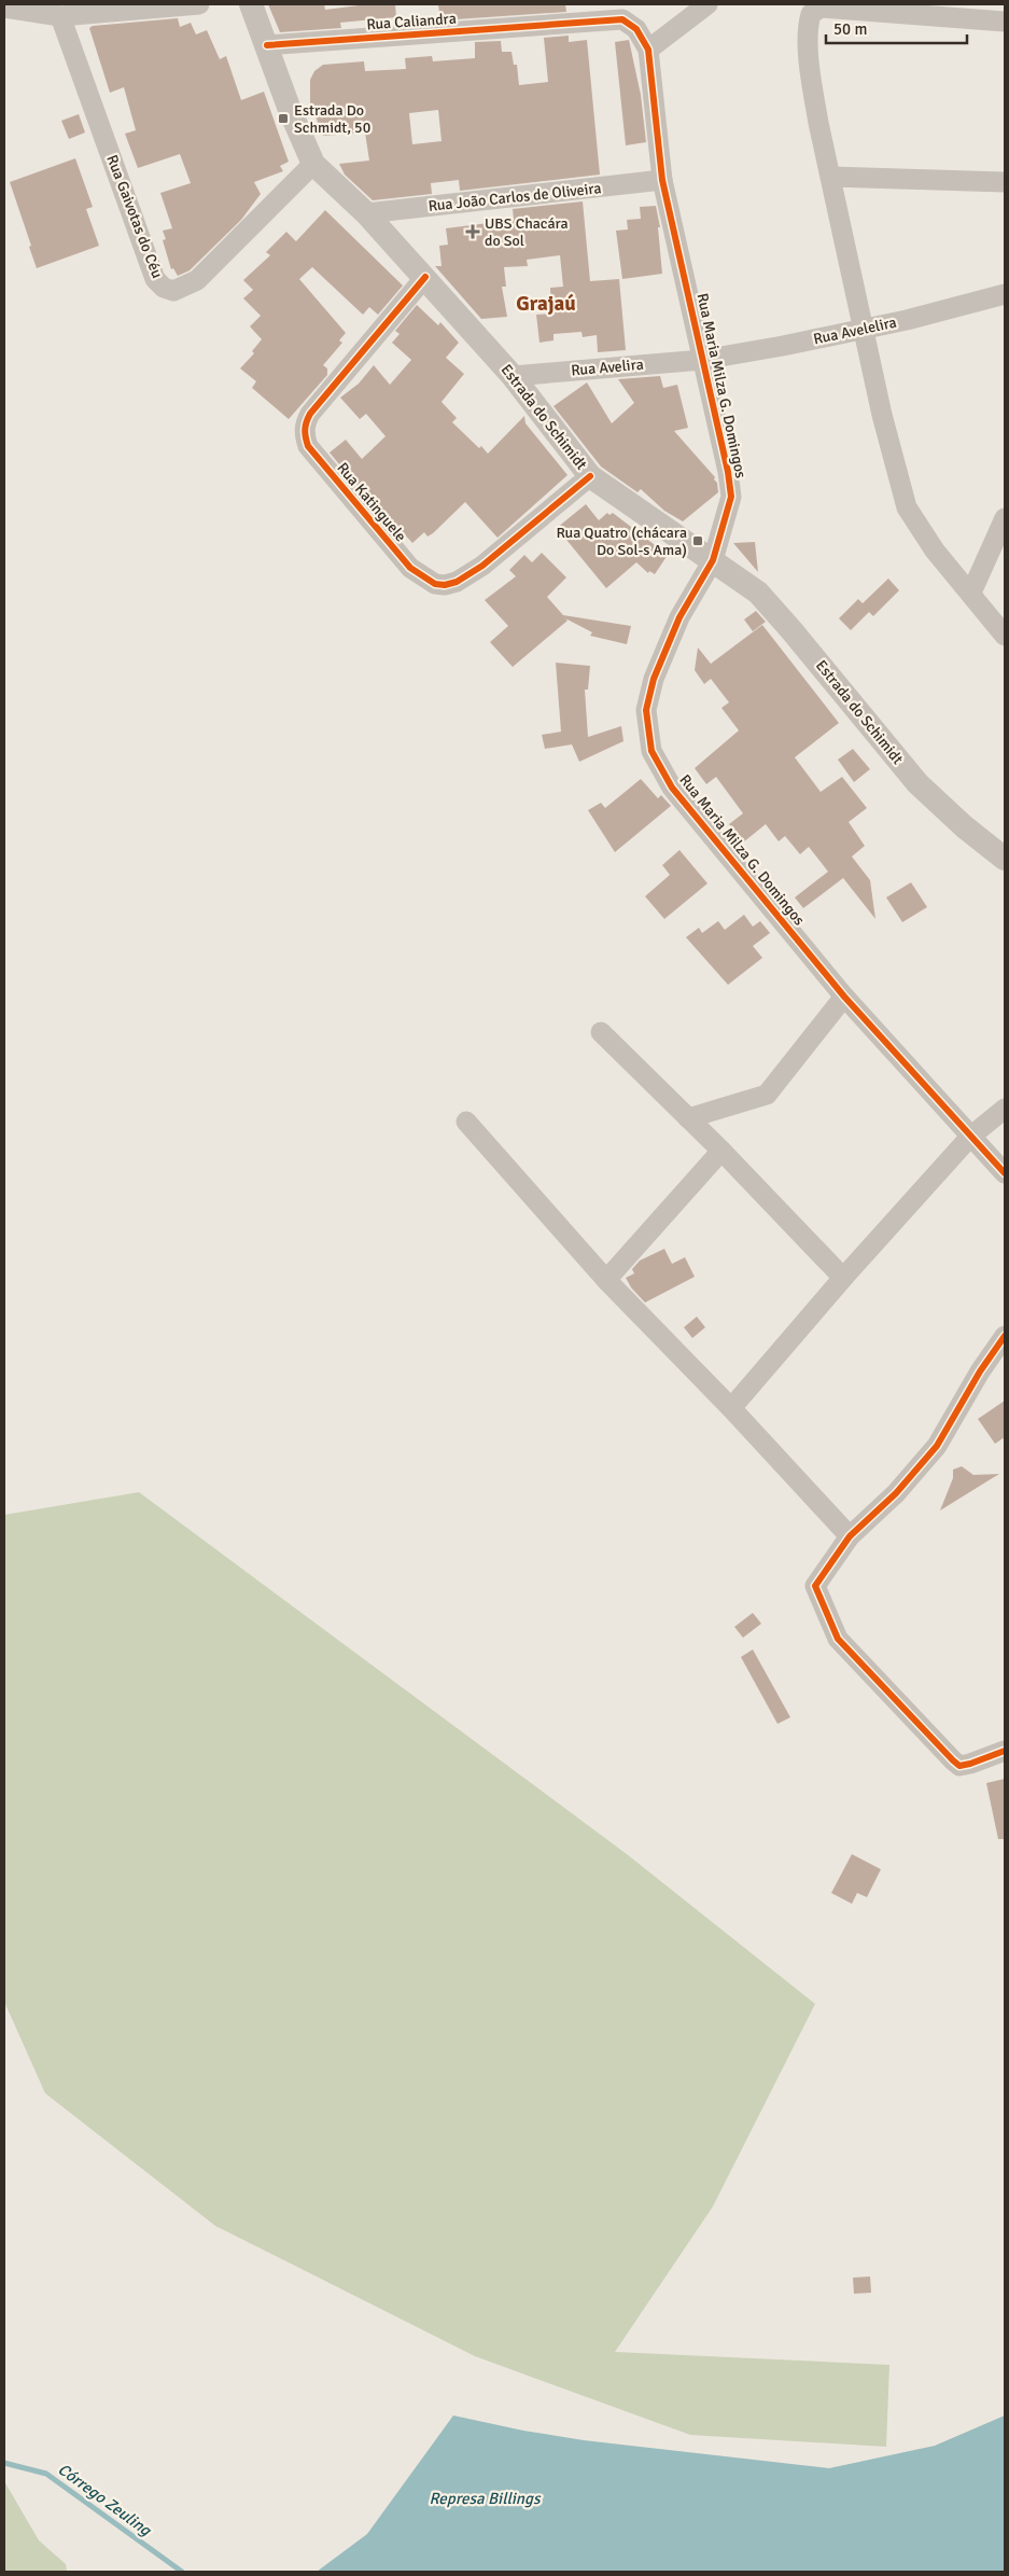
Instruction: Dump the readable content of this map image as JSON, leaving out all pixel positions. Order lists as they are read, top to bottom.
{
  "streets": {
    "street": [
      "Rua Caliandra",
      "Rua João Carlos de Oliveira",
      "Rua Gaivotas do Céu",
      "Rua Avelelira",
      "Rua Avelira",
      "Rua Maria Milza G. Domingos",
      "Estrada do Schimidt",
      "Rua Katinguele"
    ]
  },
  "crossings": [
    ["Rua Caliandra", "Rua Maria Milza G. Domingos"],
    ["Rua Caliandra", "Estrada do Schimidt"],
    ["Rua João Carlos de Oliveira", "Rua Maria Milza G. Domingos"],
    ["Rua João Carlos de Oliveira", "Estrada do Schimidt"],
    ["Rua Gaivotas do Céu", "Estrada do Schimidt"],
    ["Rua Avelelira", "Rua Avelira"],
    ["Rua Avelelira", "Rua Maria Milza G. Domingos"],
    ["Rua Avelira", "Rua Maria Milza G. Domingos"],
    ["Rua Avelira", "Estrada do Schimidt"],
    ["Rua Maria Milza G. Domingos", "Estrada do Schimidt"],
    ["Estrada do Schimidt", "Rua Katinguele"]
  ],
  "districts": ["Grajaú"],
  "water": ["Represa Billings", "Córrego Zeuling"],
  "places": {
    "transit": ["Estrada Do Schmidt, 50", "Rua Quatro (chácara Do Sol-s Ama)"],
    "health": ["UBS Chacára do Sol"]
  },
  "scale_bar": "50 m"
}
